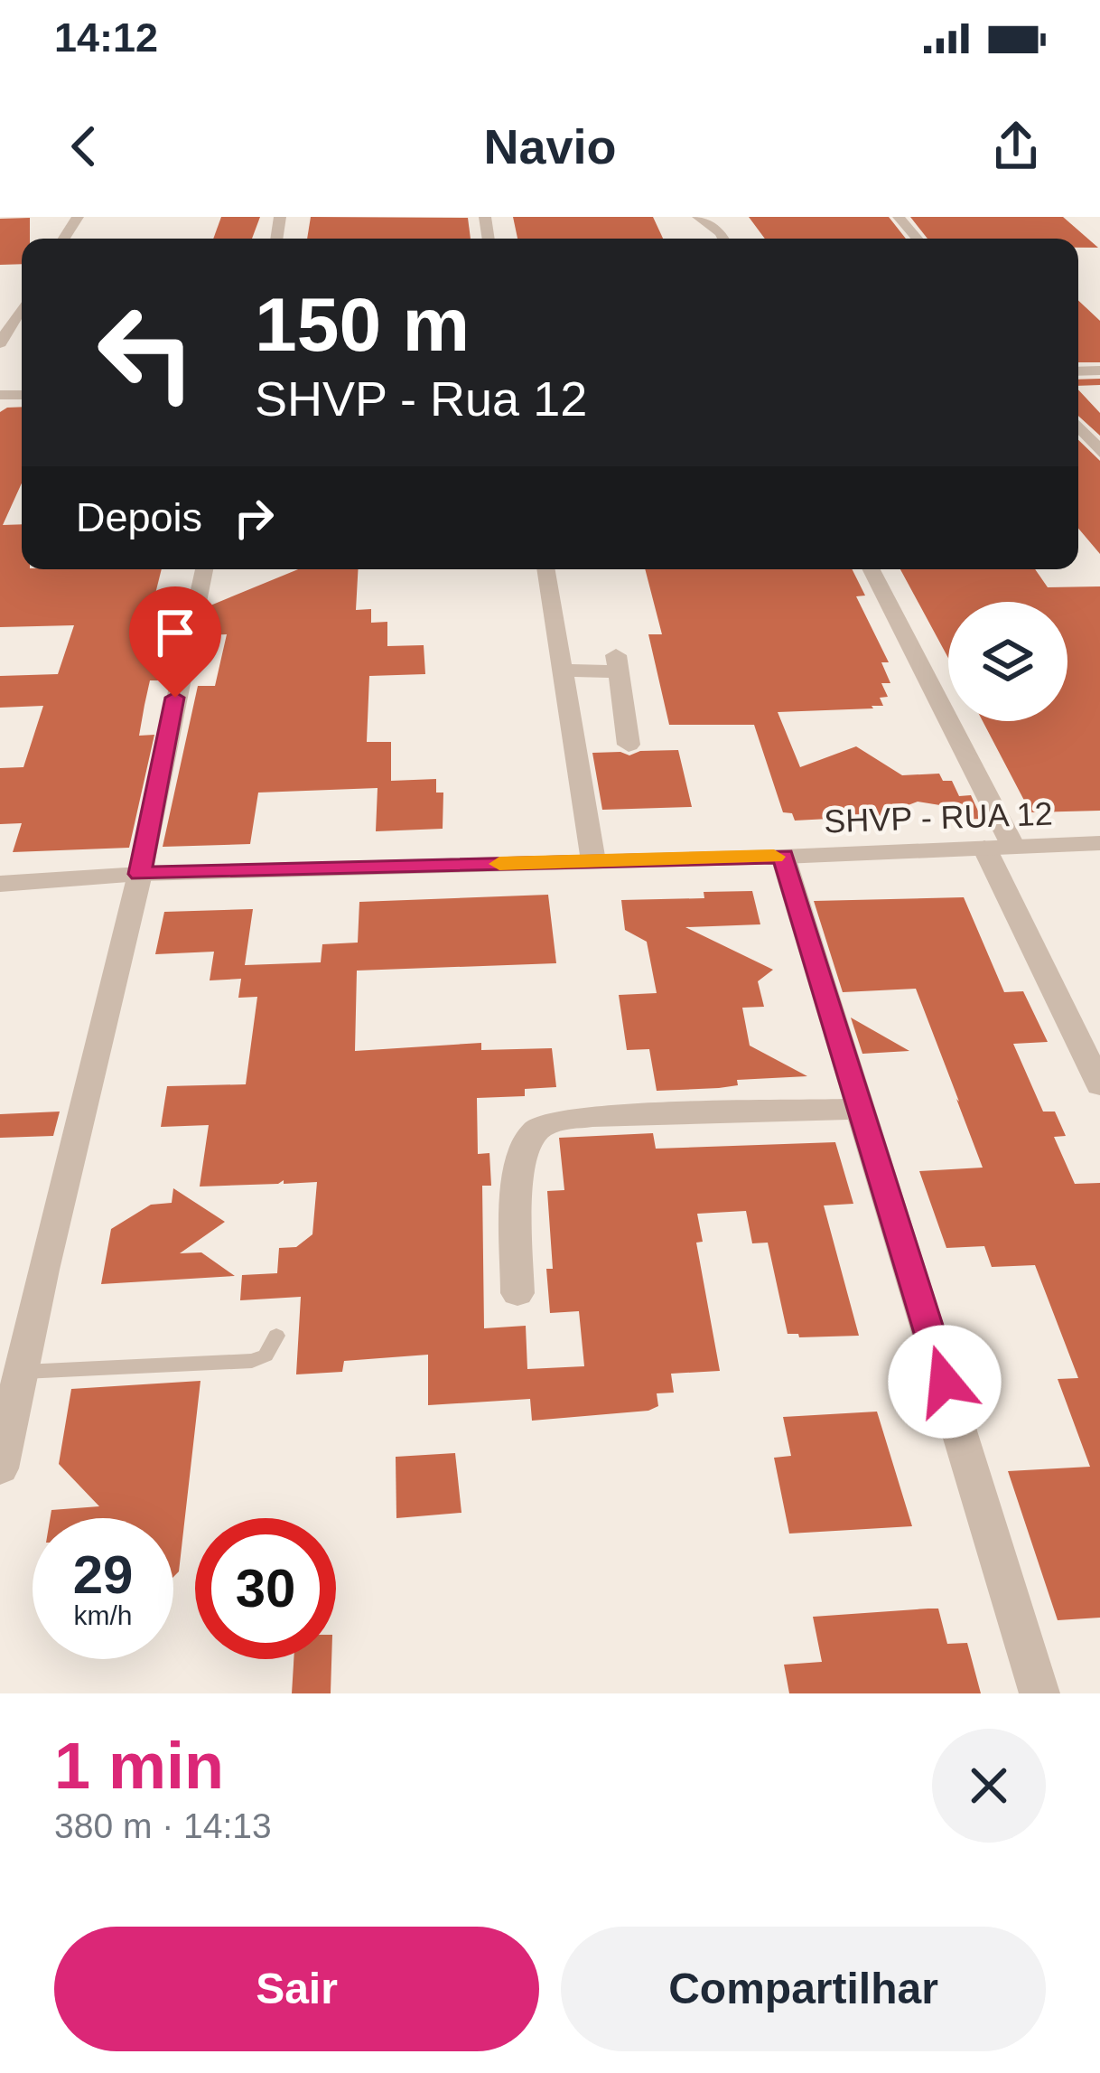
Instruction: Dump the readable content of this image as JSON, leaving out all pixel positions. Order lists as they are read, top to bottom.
{
  "streets": {
    "street": ["SHVP - RUA 12"]
  },
  "page": {
    "status": "14:12",
    "header": "Navio",
    "turn": ["150 m", "SHVP - Rua 12"],
    "then": "Depois",
    "speed": "29 km/h",
    "limit": "30",
    "heading": ["1 min", "380 m · 14:13"],
    "buttons": ["Sair", "Compartilhar"]
  }
}
